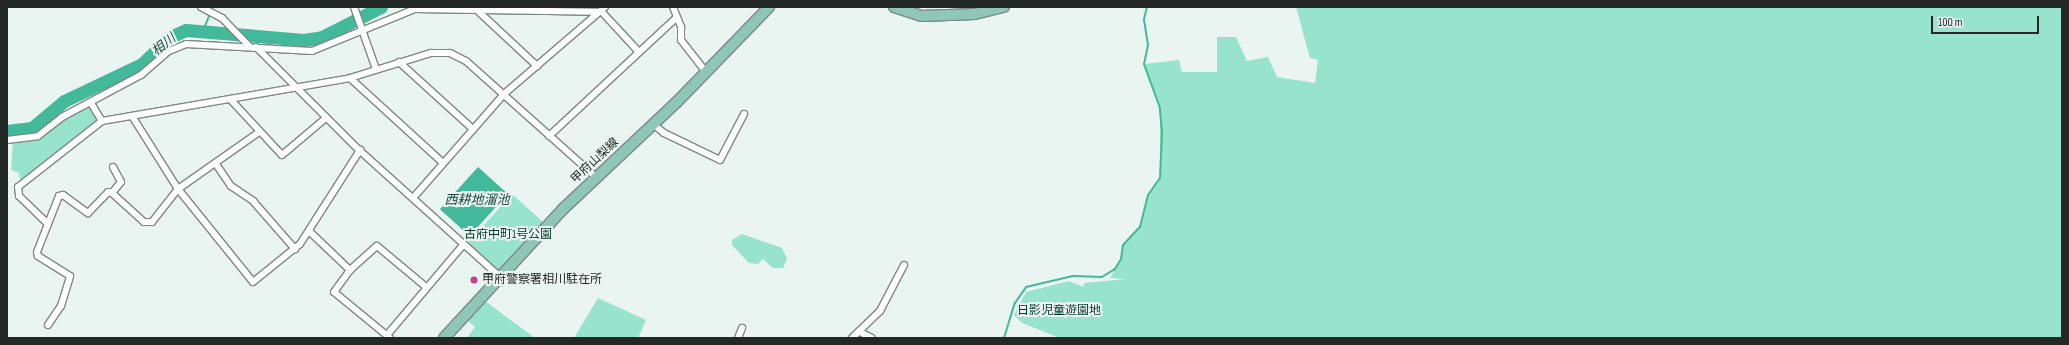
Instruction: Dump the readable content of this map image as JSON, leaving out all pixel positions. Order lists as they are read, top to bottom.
{
  "streets": {
    "main road": ["甲府山梨線"]
  },
  "water": ["相川", "西耕地溜池"],
  "parks": ["古府中町1号公園", "日影児童遊園地"],
  "places": ["甲府警察署相川駐在所"],
  "scale_bar": "100 m"
}
